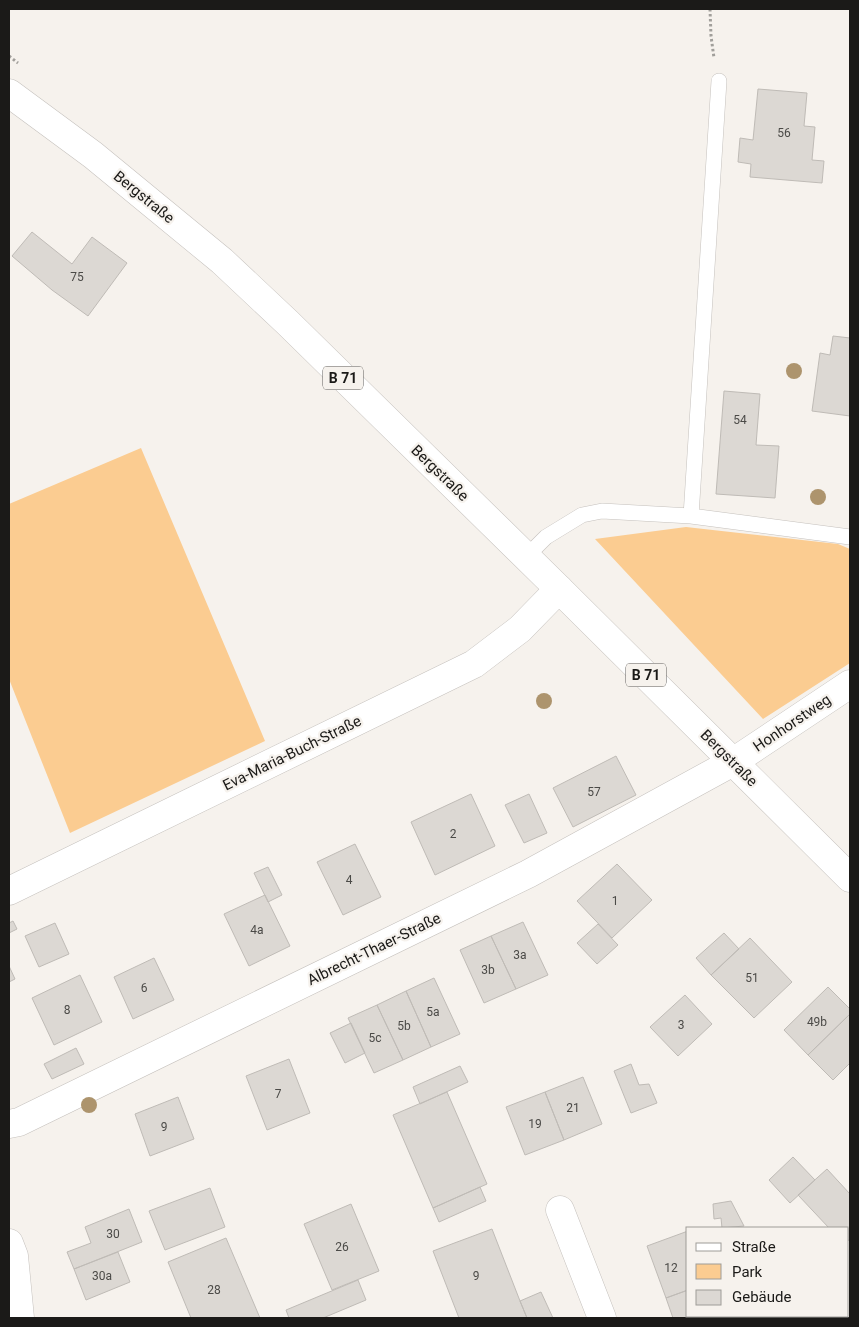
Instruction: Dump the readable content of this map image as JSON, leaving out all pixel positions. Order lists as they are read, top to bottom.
{
  "streets": {
    "street": [
      "Bergstraße",
      "B 71",
      "Honhorstweg",
      "Eva-Maria-Buch-Straße",
      "Albrecht-Thaer-Straße"
    ]
  },
  "crossings": [
    ["Bergstraße", "Honhorstweg"],
    ["Bergstraße", "Eva-Maria-Buch-Straße"],
    ["Bergstraße", "Albrecht-Thaer-Straße"],
    ["Honhorstweg", "Albrecht-Thaer-Straße"]
  ],
  "house_numbers": [
    "56",
    "75",
    "54",
    "57",
    "2",
    "4",
    "1",
    "4a",
    "3a",
    "3b",
    "51",
    "6",
    "8",
    "5a",
    "49b",
    "3",
    "5b",
    "5c",
    "7",
    "21",
    "19",
    "9",
    "30",
    "26",
    "12",
    "30a",
    "9",
    "28"
  ],
  "legend": ["Straße", "Park", "Gebäude"]
}
